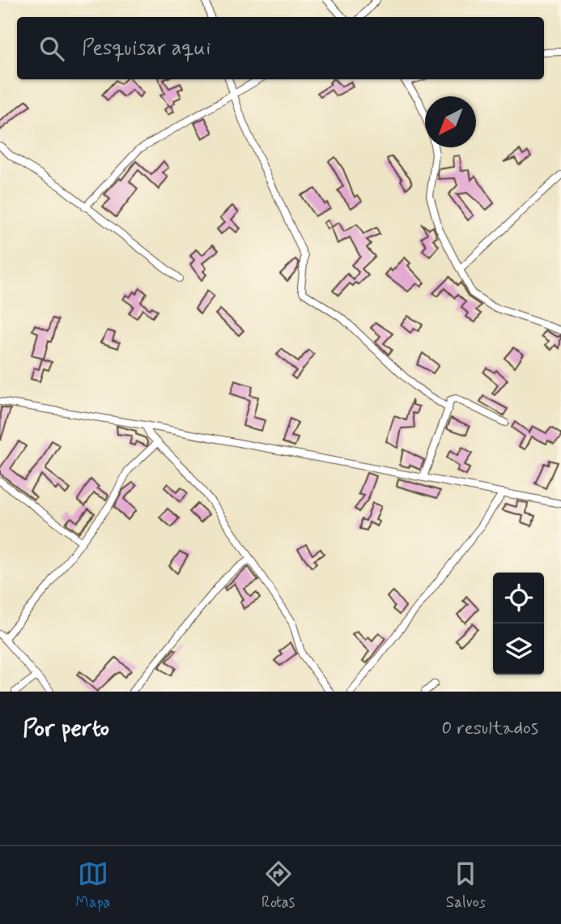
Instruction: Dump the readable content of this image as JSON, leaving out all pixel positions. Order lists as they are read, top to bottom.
{
  "north": "bottom left",
  "page": {
    "search": "Pesquisar aqui",
    "heading": ["Por perto", "0 resultados"],
    "nav": ["Mapa", "Rotas", "Salvos"]
  }
}
